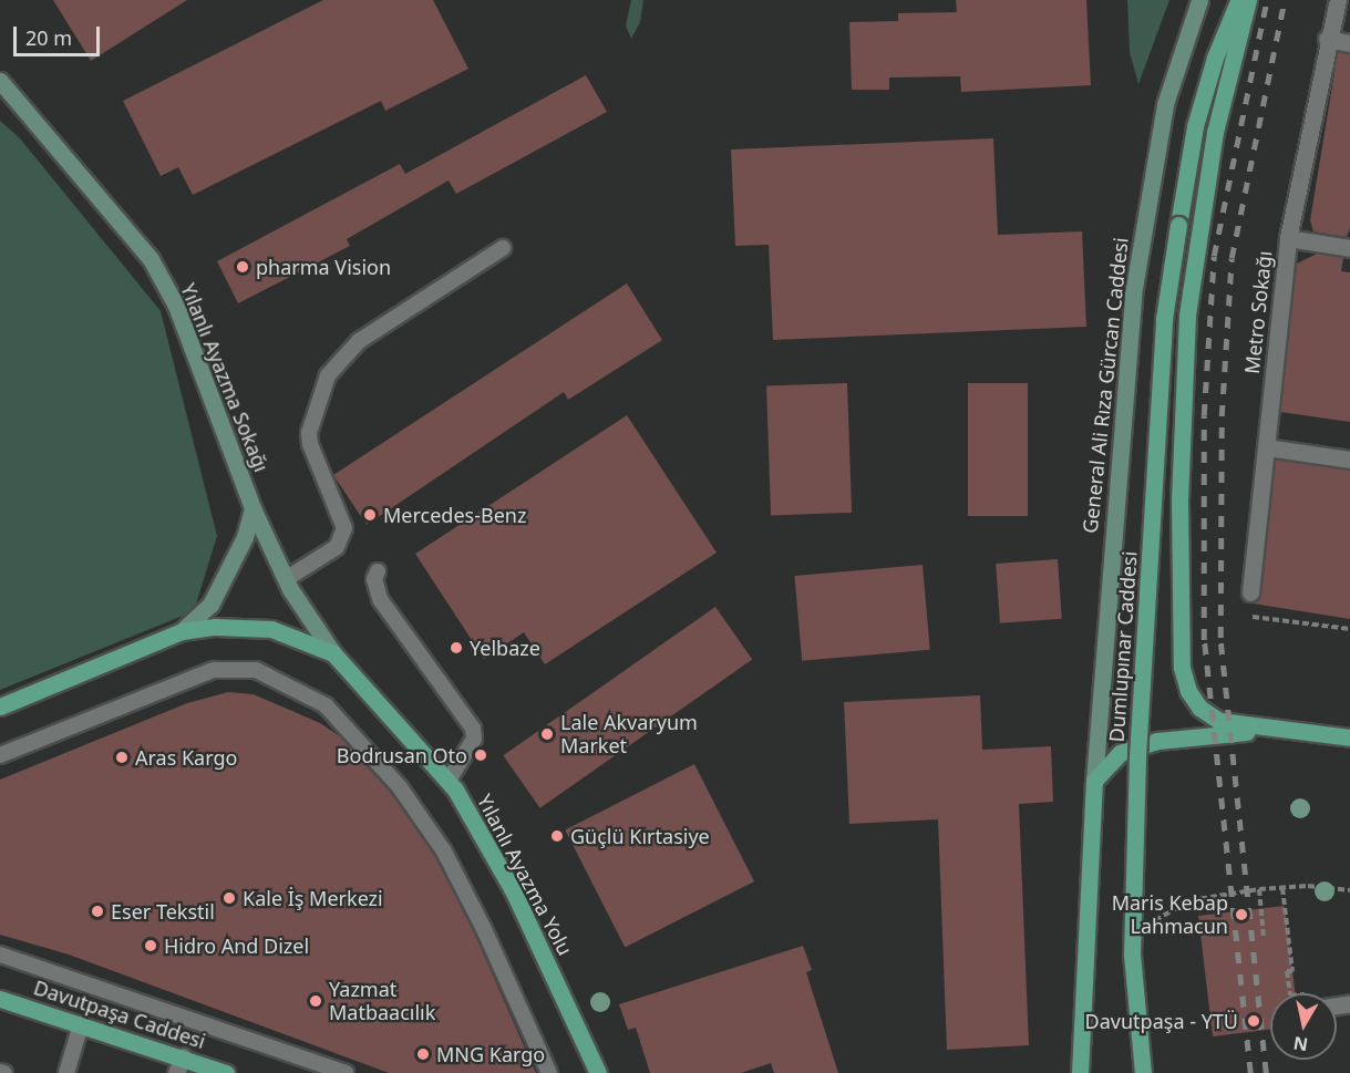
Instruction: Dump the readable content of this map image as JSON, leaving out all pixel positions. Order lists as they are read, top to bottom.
{
  "streets": {
    "main road": ["Dumlupınar Caddesi", "Yılanlı Ayazma Yolu", "Davutpaşa Caddesi"],
    "street": ["Metro Sokağı", "Yılanlı Ayazma Sokağı", "General Ali Rıza Gürcan Caddesi"]
  },
  "crossings": [
    ["Yılanlı Ayazma Sokağı", "Yılanlı Ayazma Yolu"]
  ],
  "places": [
    "pharma Vision",
    "Mercedes-Benz",
    "Yelbaze",
    "Lale Akvaryum Market",
    "Bodrusan Oto",
    "Aras Kargo",
    "Güçlü Kırtasiye",
    "Kale İş Merkezi",
    "Eser Tekstil",
    "Maris Kebap Lahmacun",
    "Hidro And Dizel",
    "Yazmat Matbaacılık",
    "Davutpaşa - YTÜ",
    "MNG Kargo"
  ],
  "scale_bar": "20 m",
  "north": "bottom"
}
